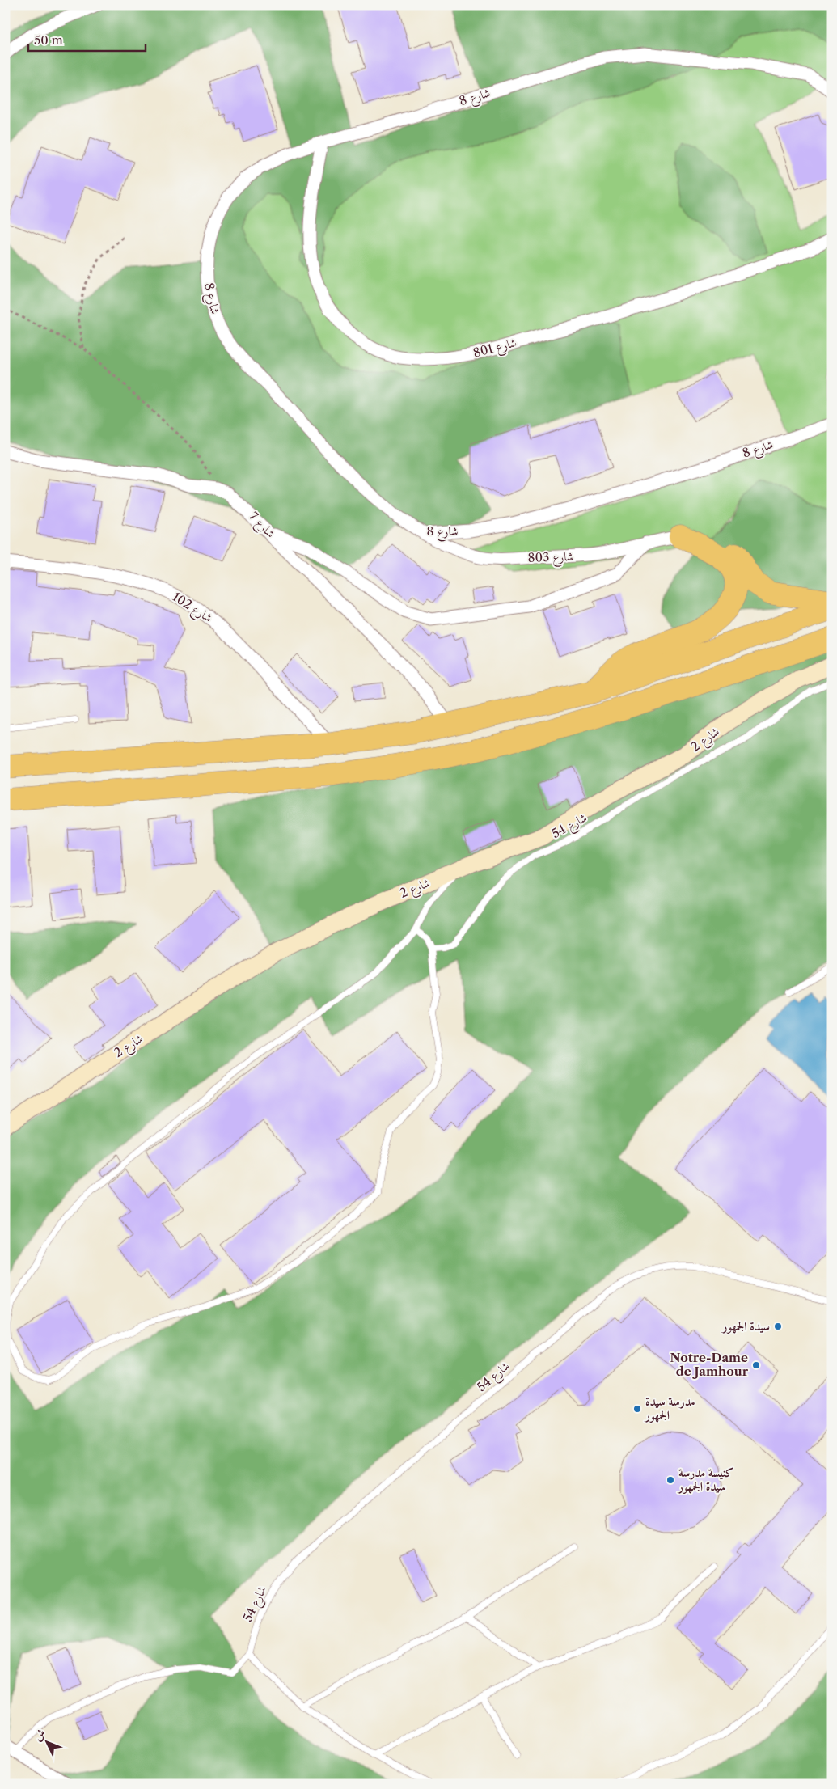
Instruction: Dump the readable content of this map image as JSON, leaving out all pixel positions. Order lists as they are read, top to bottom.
{
  "streets": {
    "street": [
      "شارع 8",
      "شارع 801",
      "شارع 7",
      "شارع 803",
      "شارع 102",
      "شارع 2"
    ],
    "lane": ["شارع 54"]
  },
  "crossings": [
    ["شارع 8", "شارع 801"],
    ["شارع 8", "شارع 803"]
  ],
  "places": [
    "سيدة الجمهور",
    "Notre-Dame de Jamhour",
    "مدرسة سيدة الجمهور",
    "كنيسة مدرسة سيدة الجمهور"
  ],
  "scale_bar": "50 m",
  "north": "top left"
}
